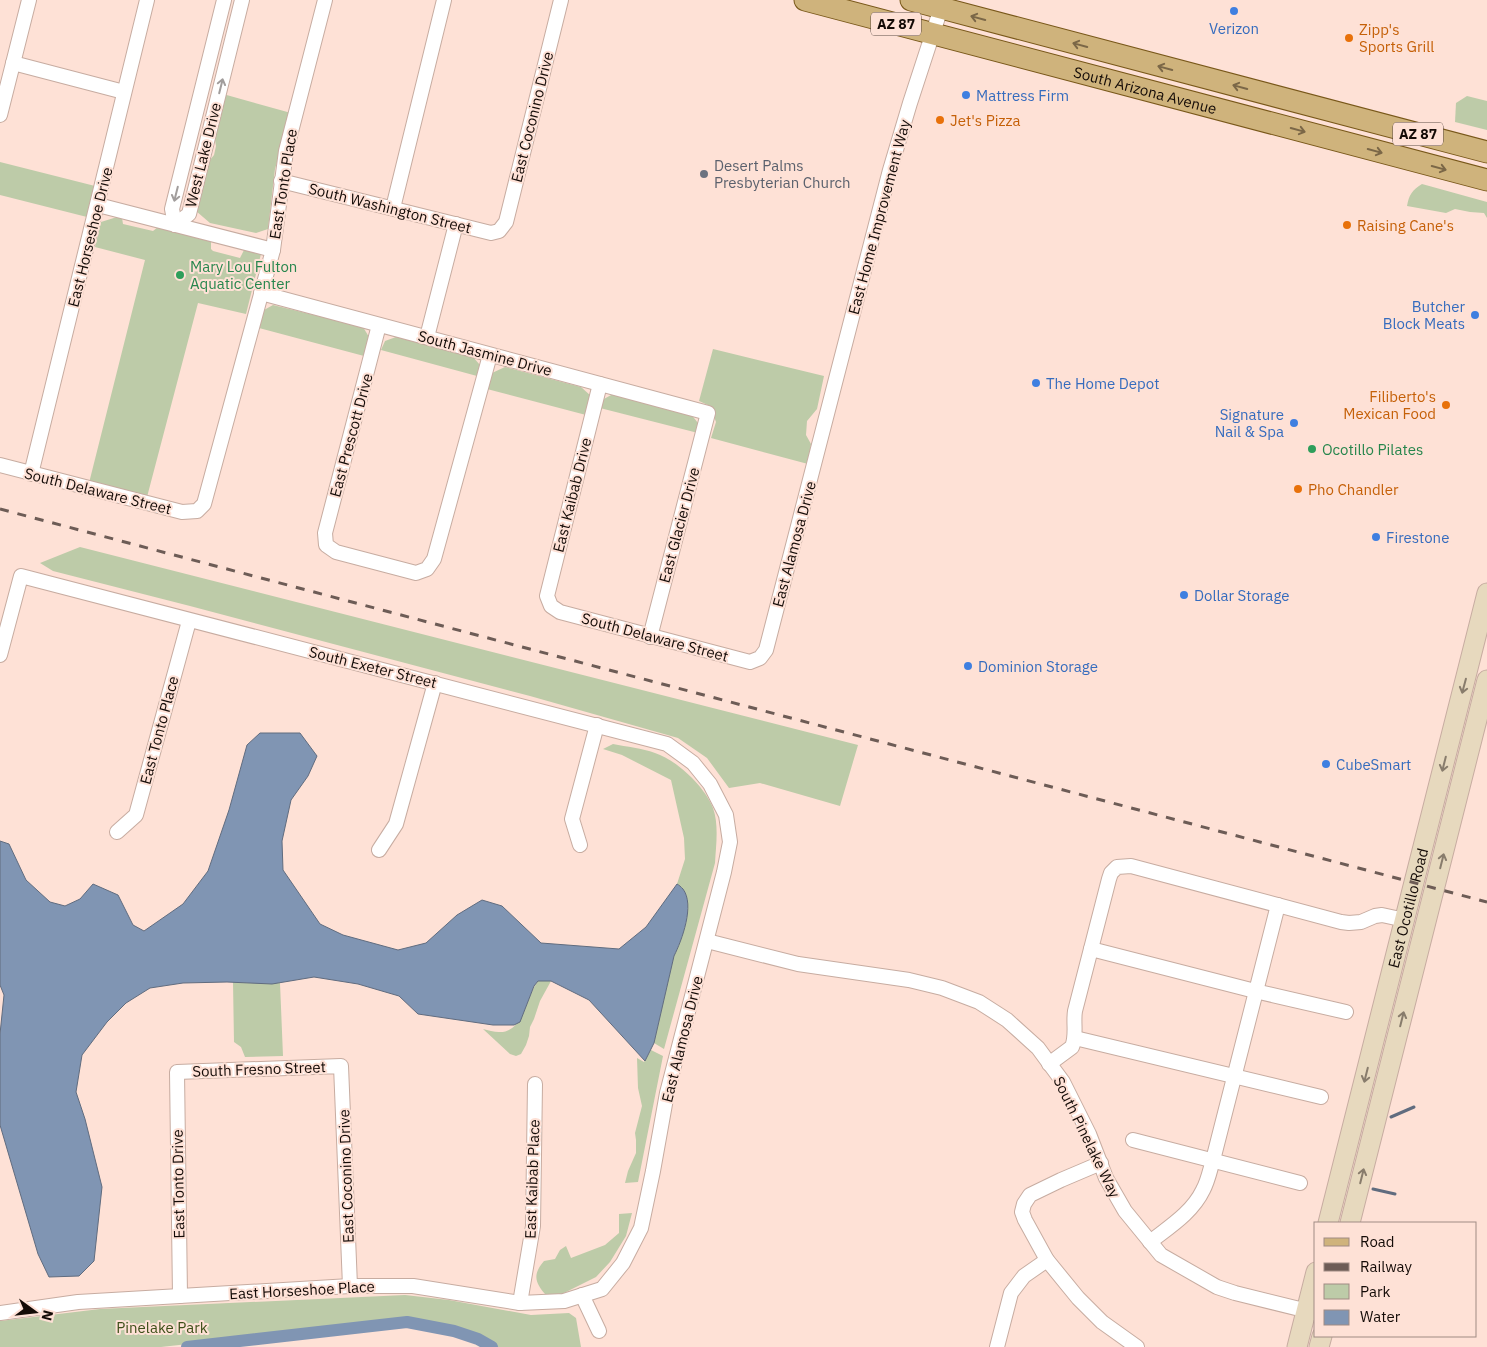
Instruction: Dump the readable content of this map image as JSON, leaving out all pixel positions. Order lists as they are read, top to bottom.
{
  "streets": {
    "main road": ["AZ 87", "South Arizona Avenue", "East Ocotillo Road"],
    "street": [
      "East Coconino Drive",
      "West Lake Drive",
      "East Tonto Place",
      "South Washington Street",
      "East Home Improvement Way",
      "East Horseshoe Drive",
      "South Jasmine Drive",
      "East Prescott Drive",
      "South Delaware Street",
      "East Kaibab Drive",
      "East Glacier Drive",
      "East Alamosa Drive",
      "South Exeter Street",
      "South Fresno Street",
      "South Pinelake Way",
      "East Kaibab Place",
      "East Tonto Drive",
      "East Horseshoe Place"
    ]
  },
  "crossings": [
    ["South Arizona Avenue", "East Home Improvement Way"],
    ["East Coconino Drive", "South Washington Street"],
    ["East Coconino Drive", "South Fresno Street"],
    ["East Coconino Drive", "East Horseshoe Place"],
    ["East Tonto Place", "South Washington Street"],
    ["East Tonto Place", "South Jasmine Drive"],
    ["East Tonto Place", "South Delaware Street"],
    ["East Tonto Place", "South Exeter Street"],
    ["East Home Improvement Way", "East Alamosa Drive"],
    ["East Horseshoe Drive", "South Delaware Street"],
    ["South Jasmine Drive", "East Prescott Drive"],
    ["South Jasmine Drive", "East Kaibab Drive"],
    ["South Jasmine Drive", "East Glacier Drive"],
    ["South Delaware Street", "East Kaibab Drive"],
    ["South Delaware Street", "East Glacier Drive"],
    ["South Delaware Street", "East Alamosa Drive"],
    ["East Alamosa Drive", "South Exeter Street"],
    ["East Alamosa Drive", "South Pinelake Way"],
    ["East Alamosa Drive", "East Horseshoe Place"],
    ["South Fresno Street", "East Tonto Drive"],
    ["East Kaibab Place", "East Horseshoe Place"],
    ["East Tonto Drive", "East Horseshoe Place"]
  ],
  "parks": ["Pinelake Park"],
  "places": [
    "Verizon",
    "Zipp's Sports Grill",
    "Mattress Firm",
    "Jet's Pizza",
    "Desert Palms Presbyterian Church",
    "Raising Cane's",
    "Mary Lou Fulton Aquatic Center",
    "Butcher Block Meats",
    "The Home Depot",
    "Filiberto's Mexican Food",
    "Signature Nail & Spa",
    "Ocotillo Pilates",
    "Pho Chandler",
    "Firestone",
    "Dollar Storage",
    "Dominion Storage",
    "CubeSmart"
  ],
  "legend": [
    "Road",
    "Railway",
    "Park",
    "Water"
  ],
  "north": "right"
}
